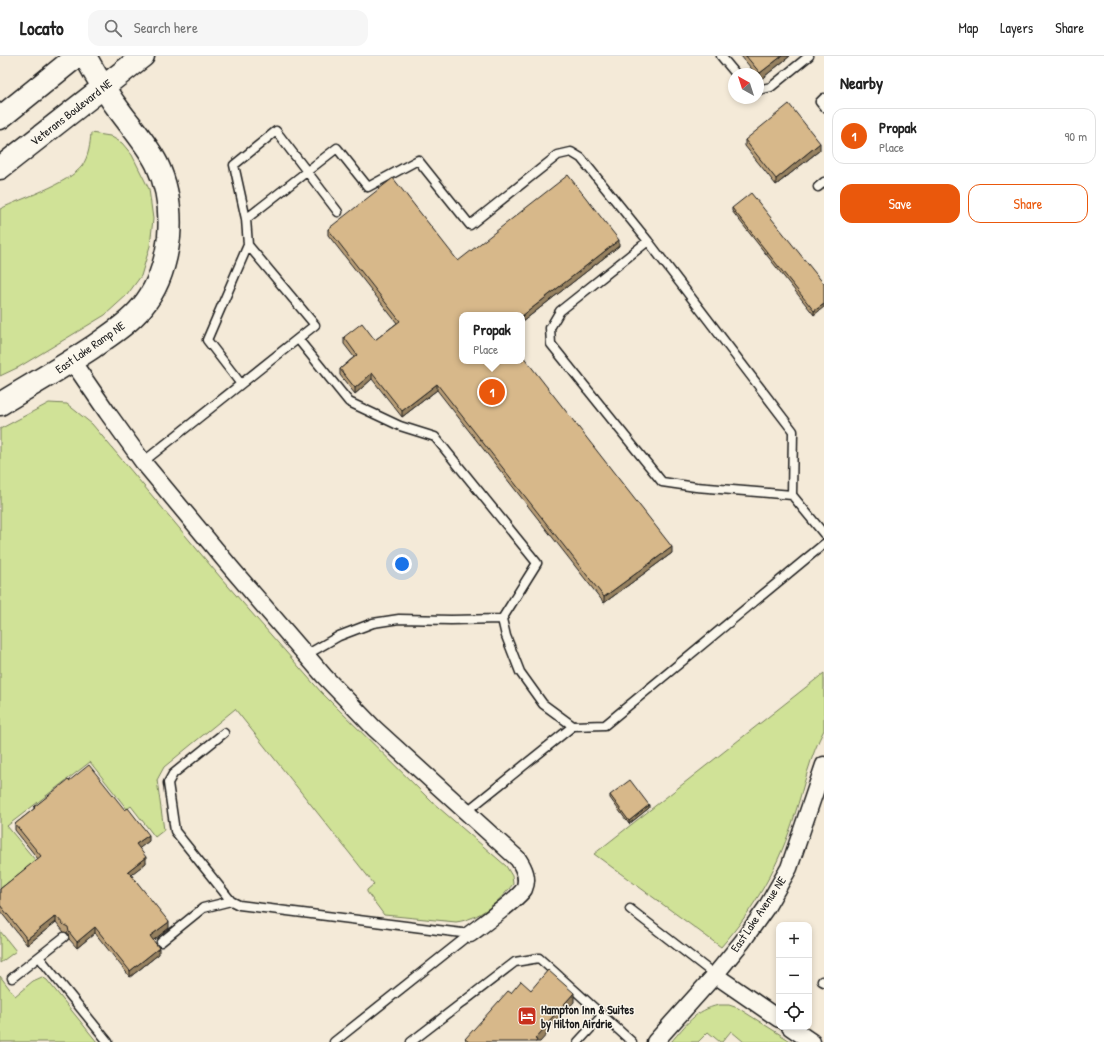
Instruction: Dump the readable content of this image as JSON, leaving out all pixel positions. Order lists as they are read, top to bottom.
{
  "streets": {
    "street": ["Veterans Boulevard NE", "East Lake Ramp NE", "East Lake Avenue NE"]
  },
  "crossings": [
    ["Veterans Boulevard NE", "East Lake Ramp NE"]
  ],
  "places": {
    "hotel": ["Hampton Inn & Suites by Hilton Airdrie"]
  },
  "north": "top left",
  "page": {
    "header": "Locato",
    "search": "Search here",
    "nav": ["Map", "Layers", "Share"],
    "heading": "Nearby",
    "list": [
      {
        "mark": "1",
        "name": "Propak",
        "note": "Place",
        "value": "90 m"
      }
    ],
    "buttons": ["Save", "Share"],
    "popup": ["Propak", "Place"],
    "pins": "1",
    "map_buttons": ["+", "−"]
  }
}
